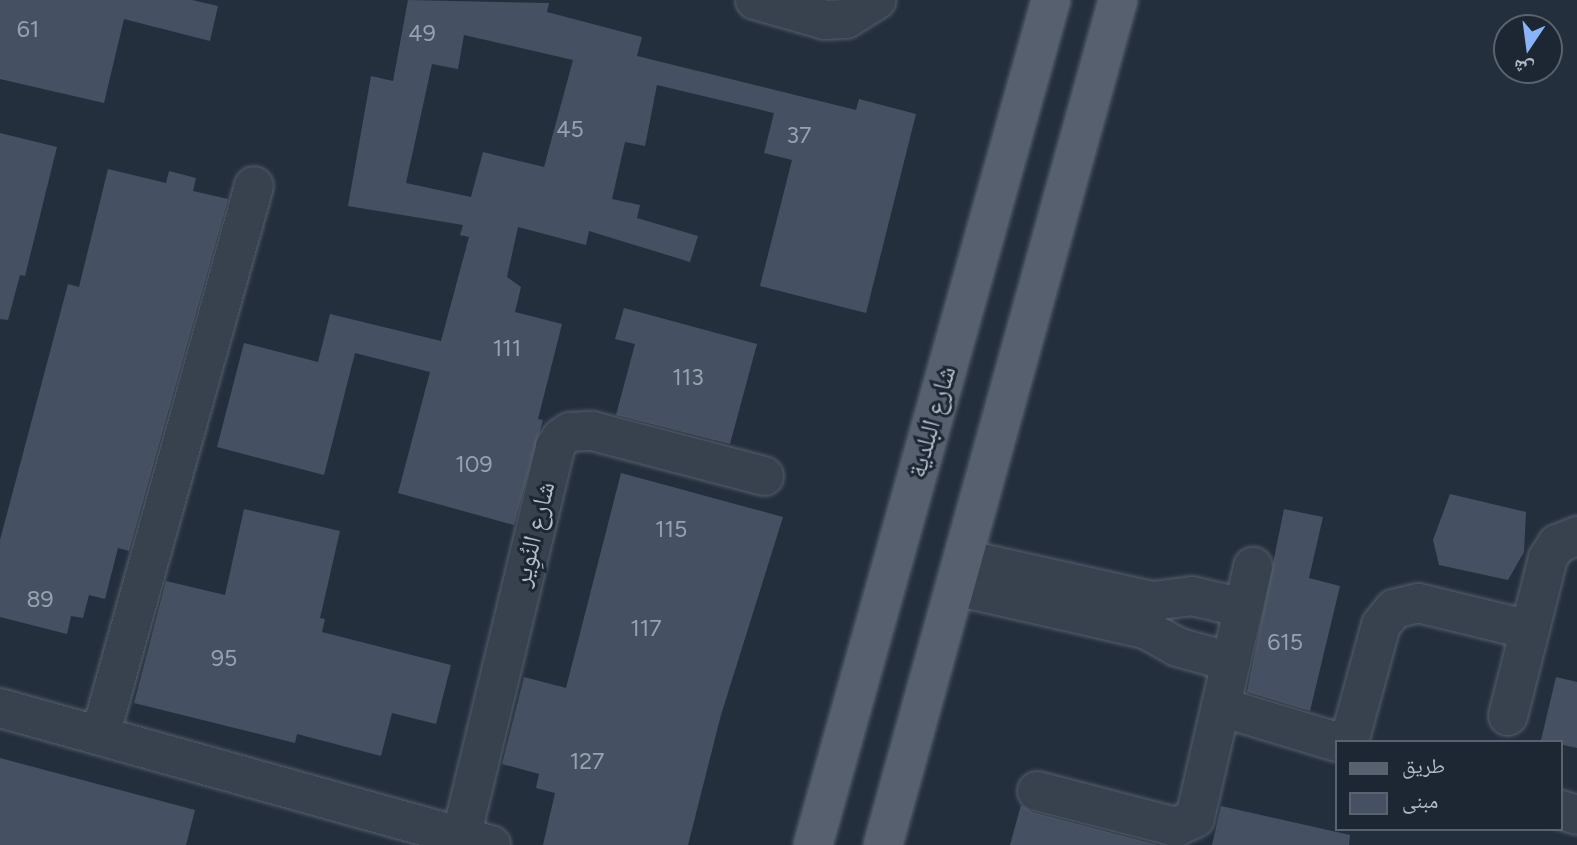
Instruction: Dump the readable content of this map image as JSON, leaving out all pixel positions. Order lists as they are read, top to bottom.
{
  "streets": {
    "main road": ["شارع البلدية"],
    "street": ["شارع النُوِير"]
  },
  "house_numbers": [
    "61",
    "49",
    "45",
    "37",
    "111",
    "113",
    "109",
    "115",
    "89",
    "117",
    "615",
    "95",
    "127"
  ],
  "legend": ["طريق", "مبنى"],
  "north": "bottom"
}
